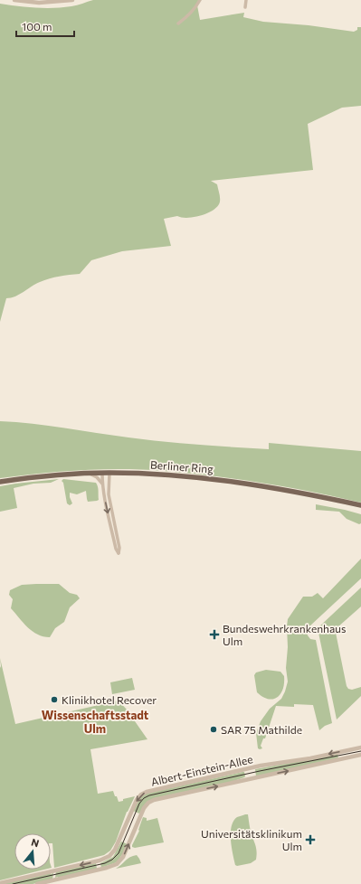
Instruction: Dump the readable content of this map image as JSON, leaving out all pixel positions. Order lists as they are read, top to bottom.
{
  "streets": {
    "main road": ["Berliner Ring"],
    "street": ["Albert-Einstein-Allee"]
  },
  "districts": ["Wissenschaftsstadt Ulm"],
  "places": {
    "health": ["Bundeswehrkrankenhaus Ulm", "Universitätsklinikum Ulm"],
    "other": ["Klinikhotel Recover", "SAR 75 Mathilde"]
  },
  "scale_bar": "100 m",
  "north": "top"
}
